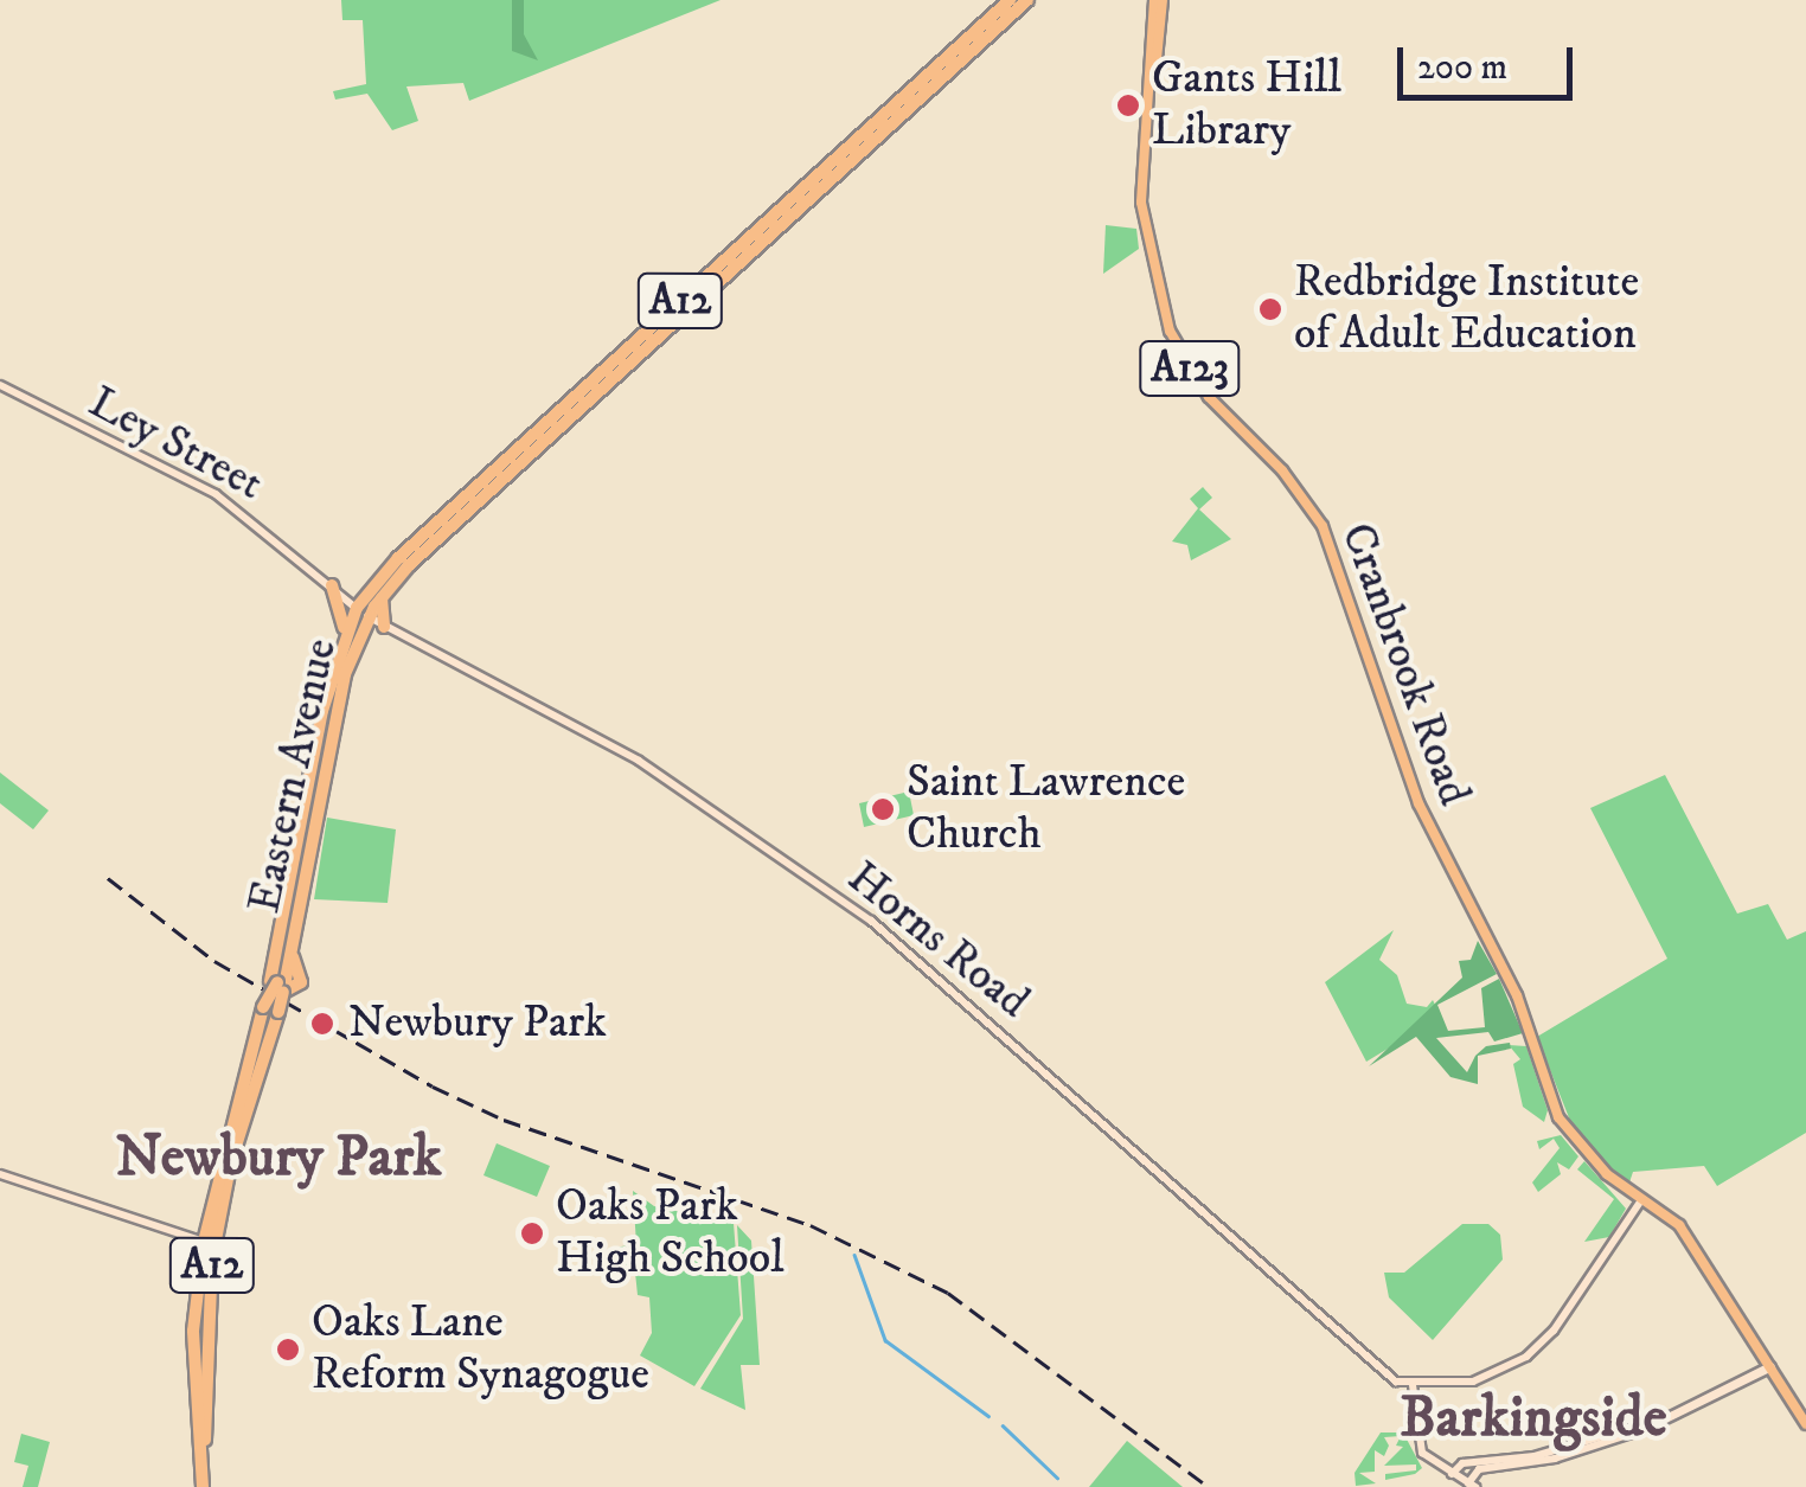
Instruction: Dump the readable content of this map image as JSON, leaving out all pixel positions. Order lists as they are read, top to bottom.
{
  "streets": {
    "highway": ["A12", "Eastern Avenue"],
    "main road": ["A123", "Cranbrook Road"],
    "street": ["Ley Street", "Horns Road"]
  },
  "crossings": [
    ["A123", "Cranbrook Road"],
    ["Ley Street", "Eastern Avenue"],
    ["Ley Street", "Horns Road"],
    ["Eastern Avenue", "Horns Road"]
  ],
  "districts": ["Newbury Park", "Barkingside"],
  "places": [
    "Gants Hill Library",
    "Redbridge Institute of Adult Education",
    "Saint Lawrence Church",
    "Newbury Park",
    "Oaks Park High School",
    "Oaks Lane Reform Synagogue"
  ],
  "scale_bar": "200 m"
}
